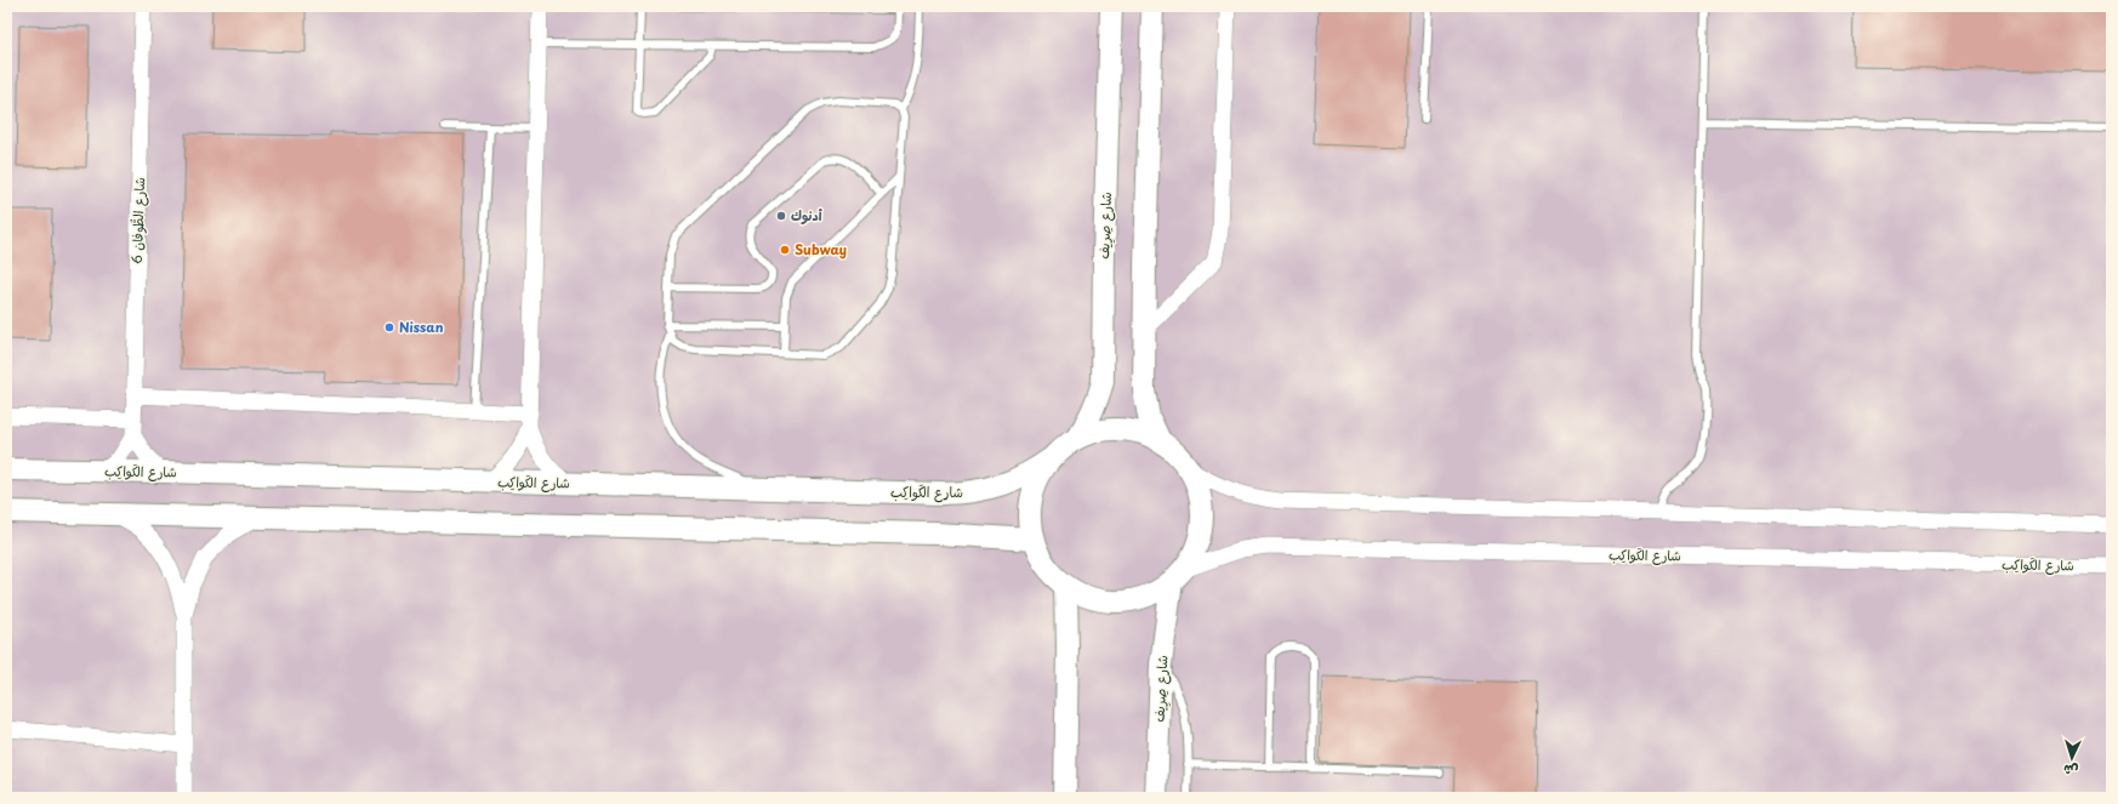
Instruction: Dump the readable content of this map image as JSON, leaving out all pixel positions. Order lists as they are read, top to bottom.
{
  "streets": {
    "street": ["شارع الطُّوفان 6", "شارع صِرِيف", "شارع الكَواكِب"]
  },
  "crossings": [
    ["شارع صِرِيف", "شارع الكَواكِب"]
  ],
  "places": ["أدنوك", "Subway", "Nissan"],
  "north": "bottom"
}
